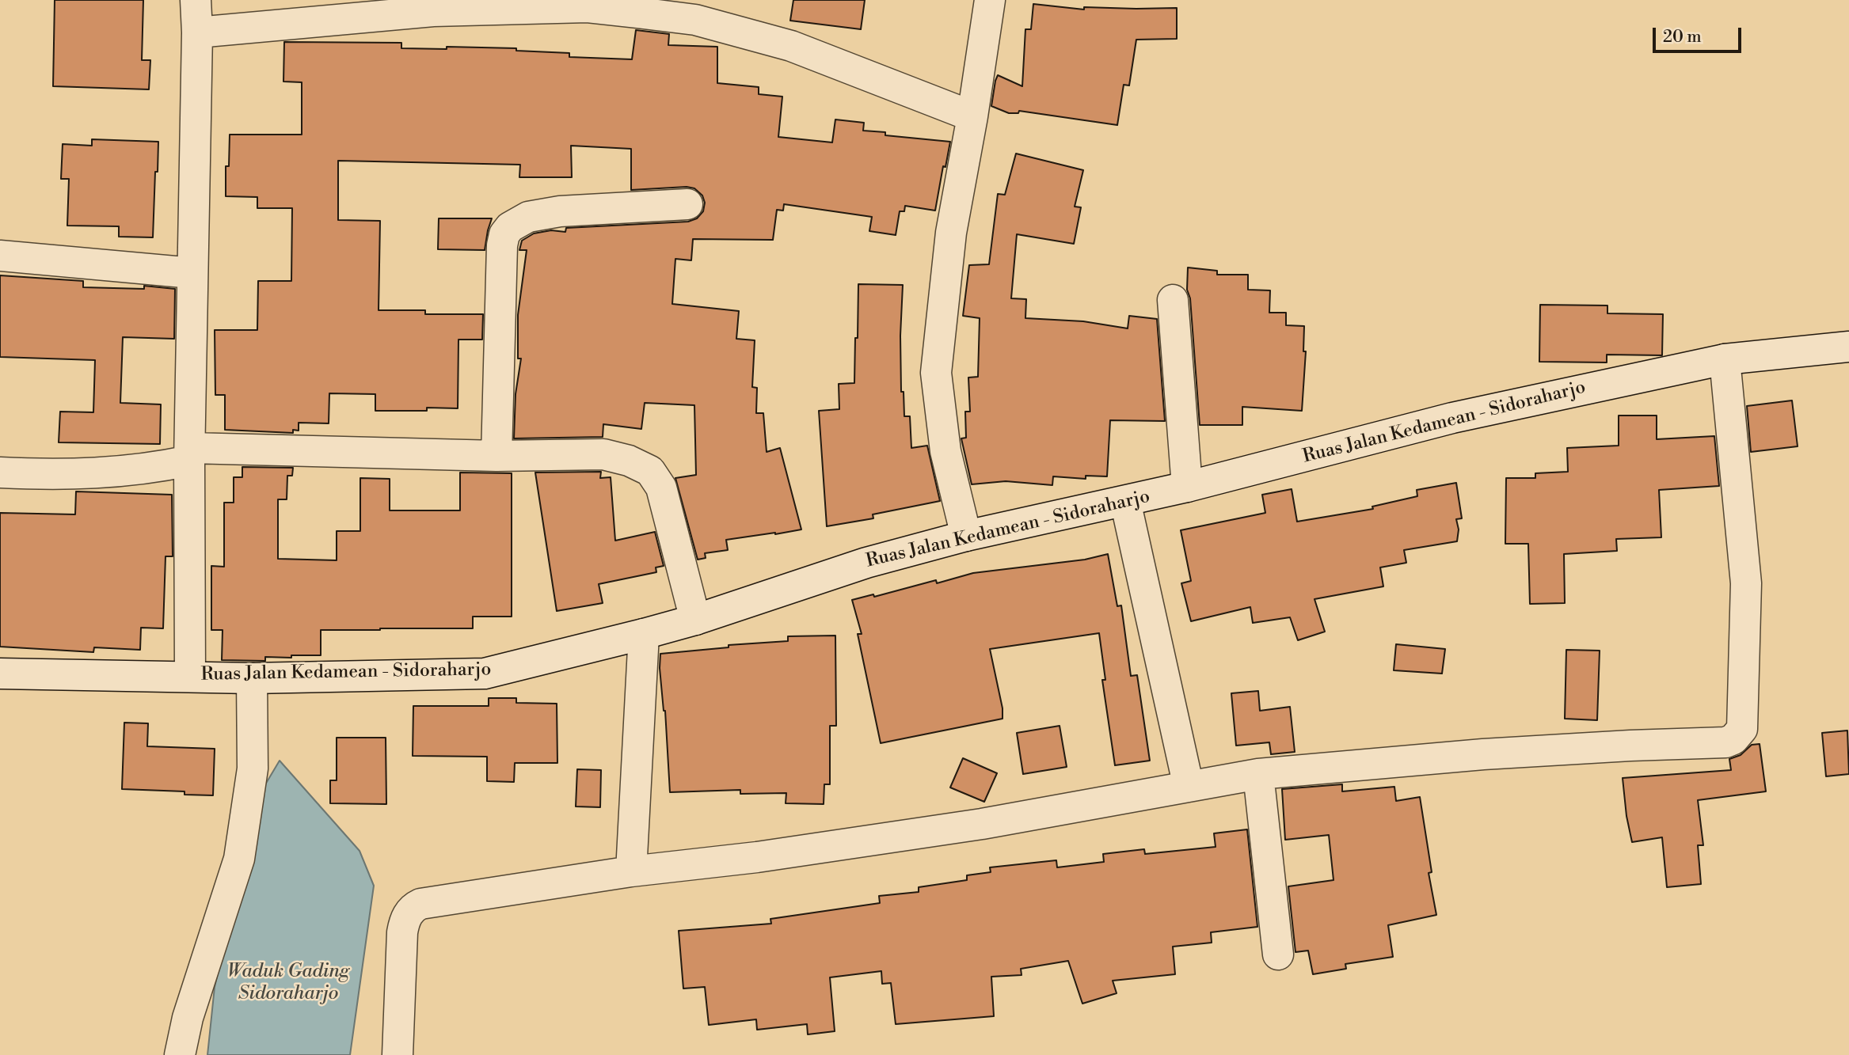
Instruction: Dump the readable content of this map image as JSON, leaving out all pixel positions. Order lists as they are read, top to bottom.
{
  "streets": {
    "street": ["Ruas Jalan Kedamean - Sidoraharjo"]
  },
  "water": ["Waduk Gading Sidoraharjo"],
  "scale_bar": "20 m"
}
